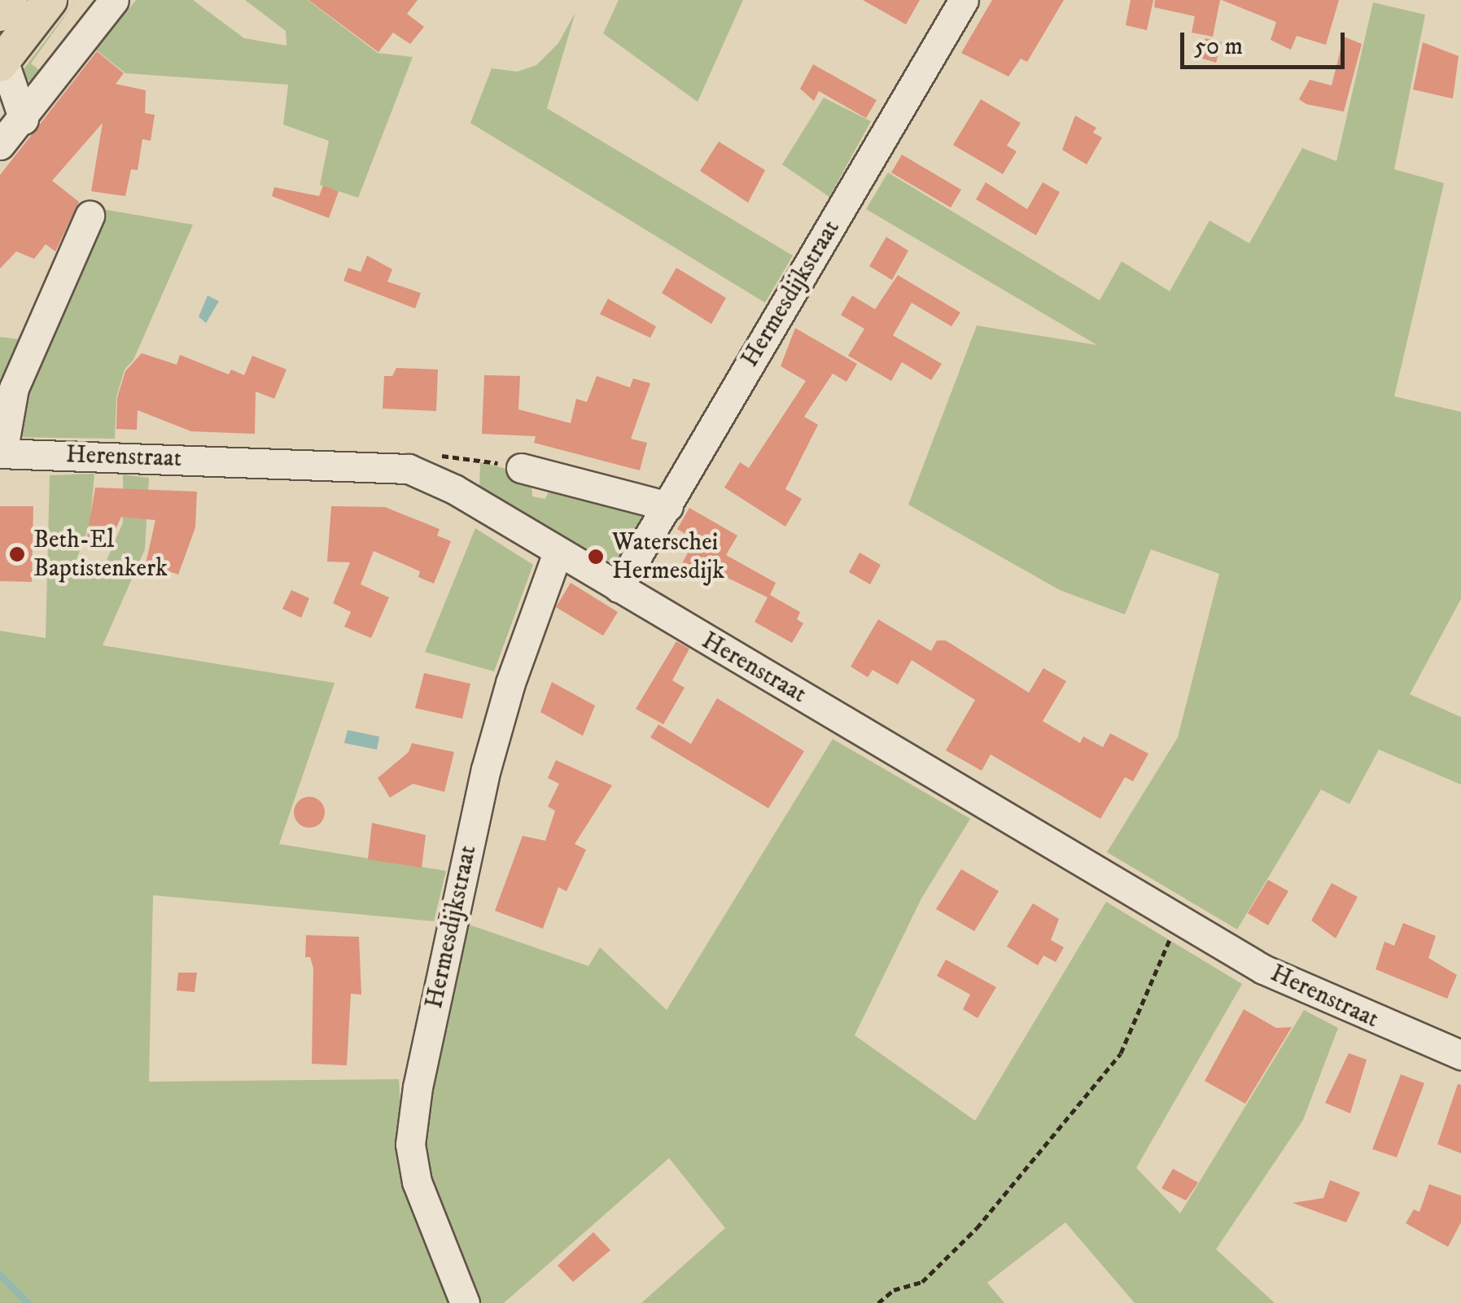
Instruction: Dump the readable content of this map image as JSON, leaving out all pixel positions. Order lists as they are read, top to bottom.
{
  "streets": {
    "street": ["Hermesdijkstraat", "Herenstraat"]
  },
  "crossings": [
    ["Hermesdijkstraat", "Herenstraat"]
  ],
  "places": ["Beth-El Baptistenkerk", "Waterschei Hermesdijk"],
  "scale_bar": "50 m"
}
